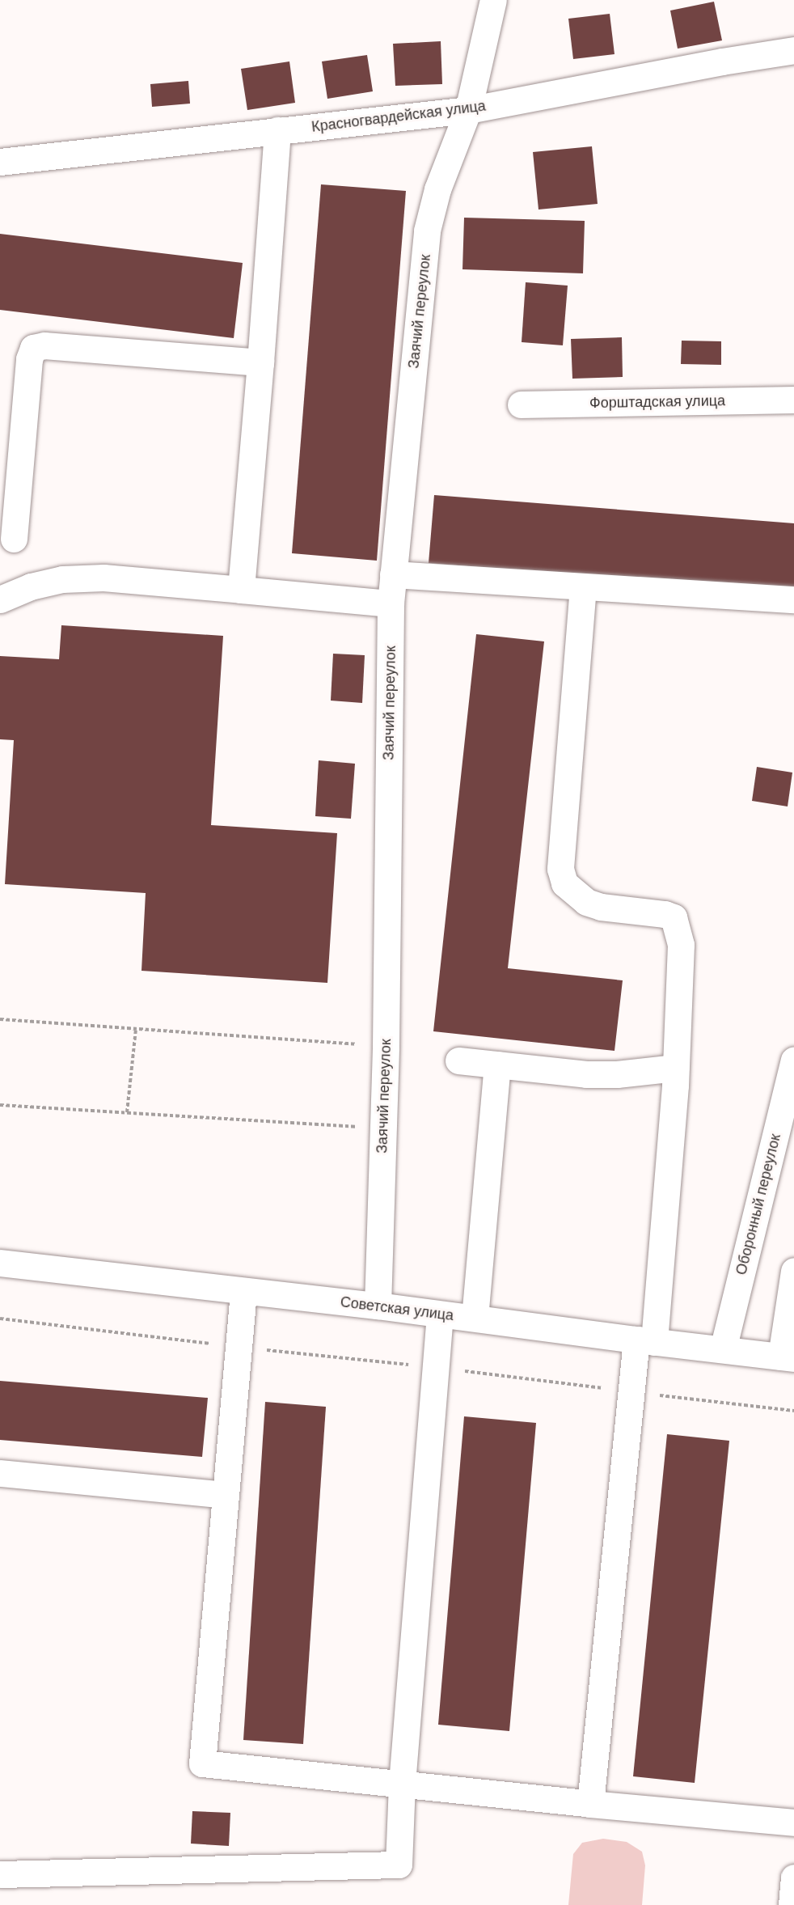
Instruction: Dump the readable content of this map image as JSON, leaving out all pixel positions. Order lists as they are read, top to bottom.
{
  "streets": {
    "street": [
      "Красногвардейская улица",
      "Заячий переулок",
      "Форштадская улица",
      "Оборонный переулок",
      "Советская улица"
    ]
  },
  "crossings": [
    ["Красногвардейская улица", "Заячий переулок"],
    ["Заячий переулок", "Советская улица"],
    ["Оборонный переулок", "Советская улица"]
  ]
}
